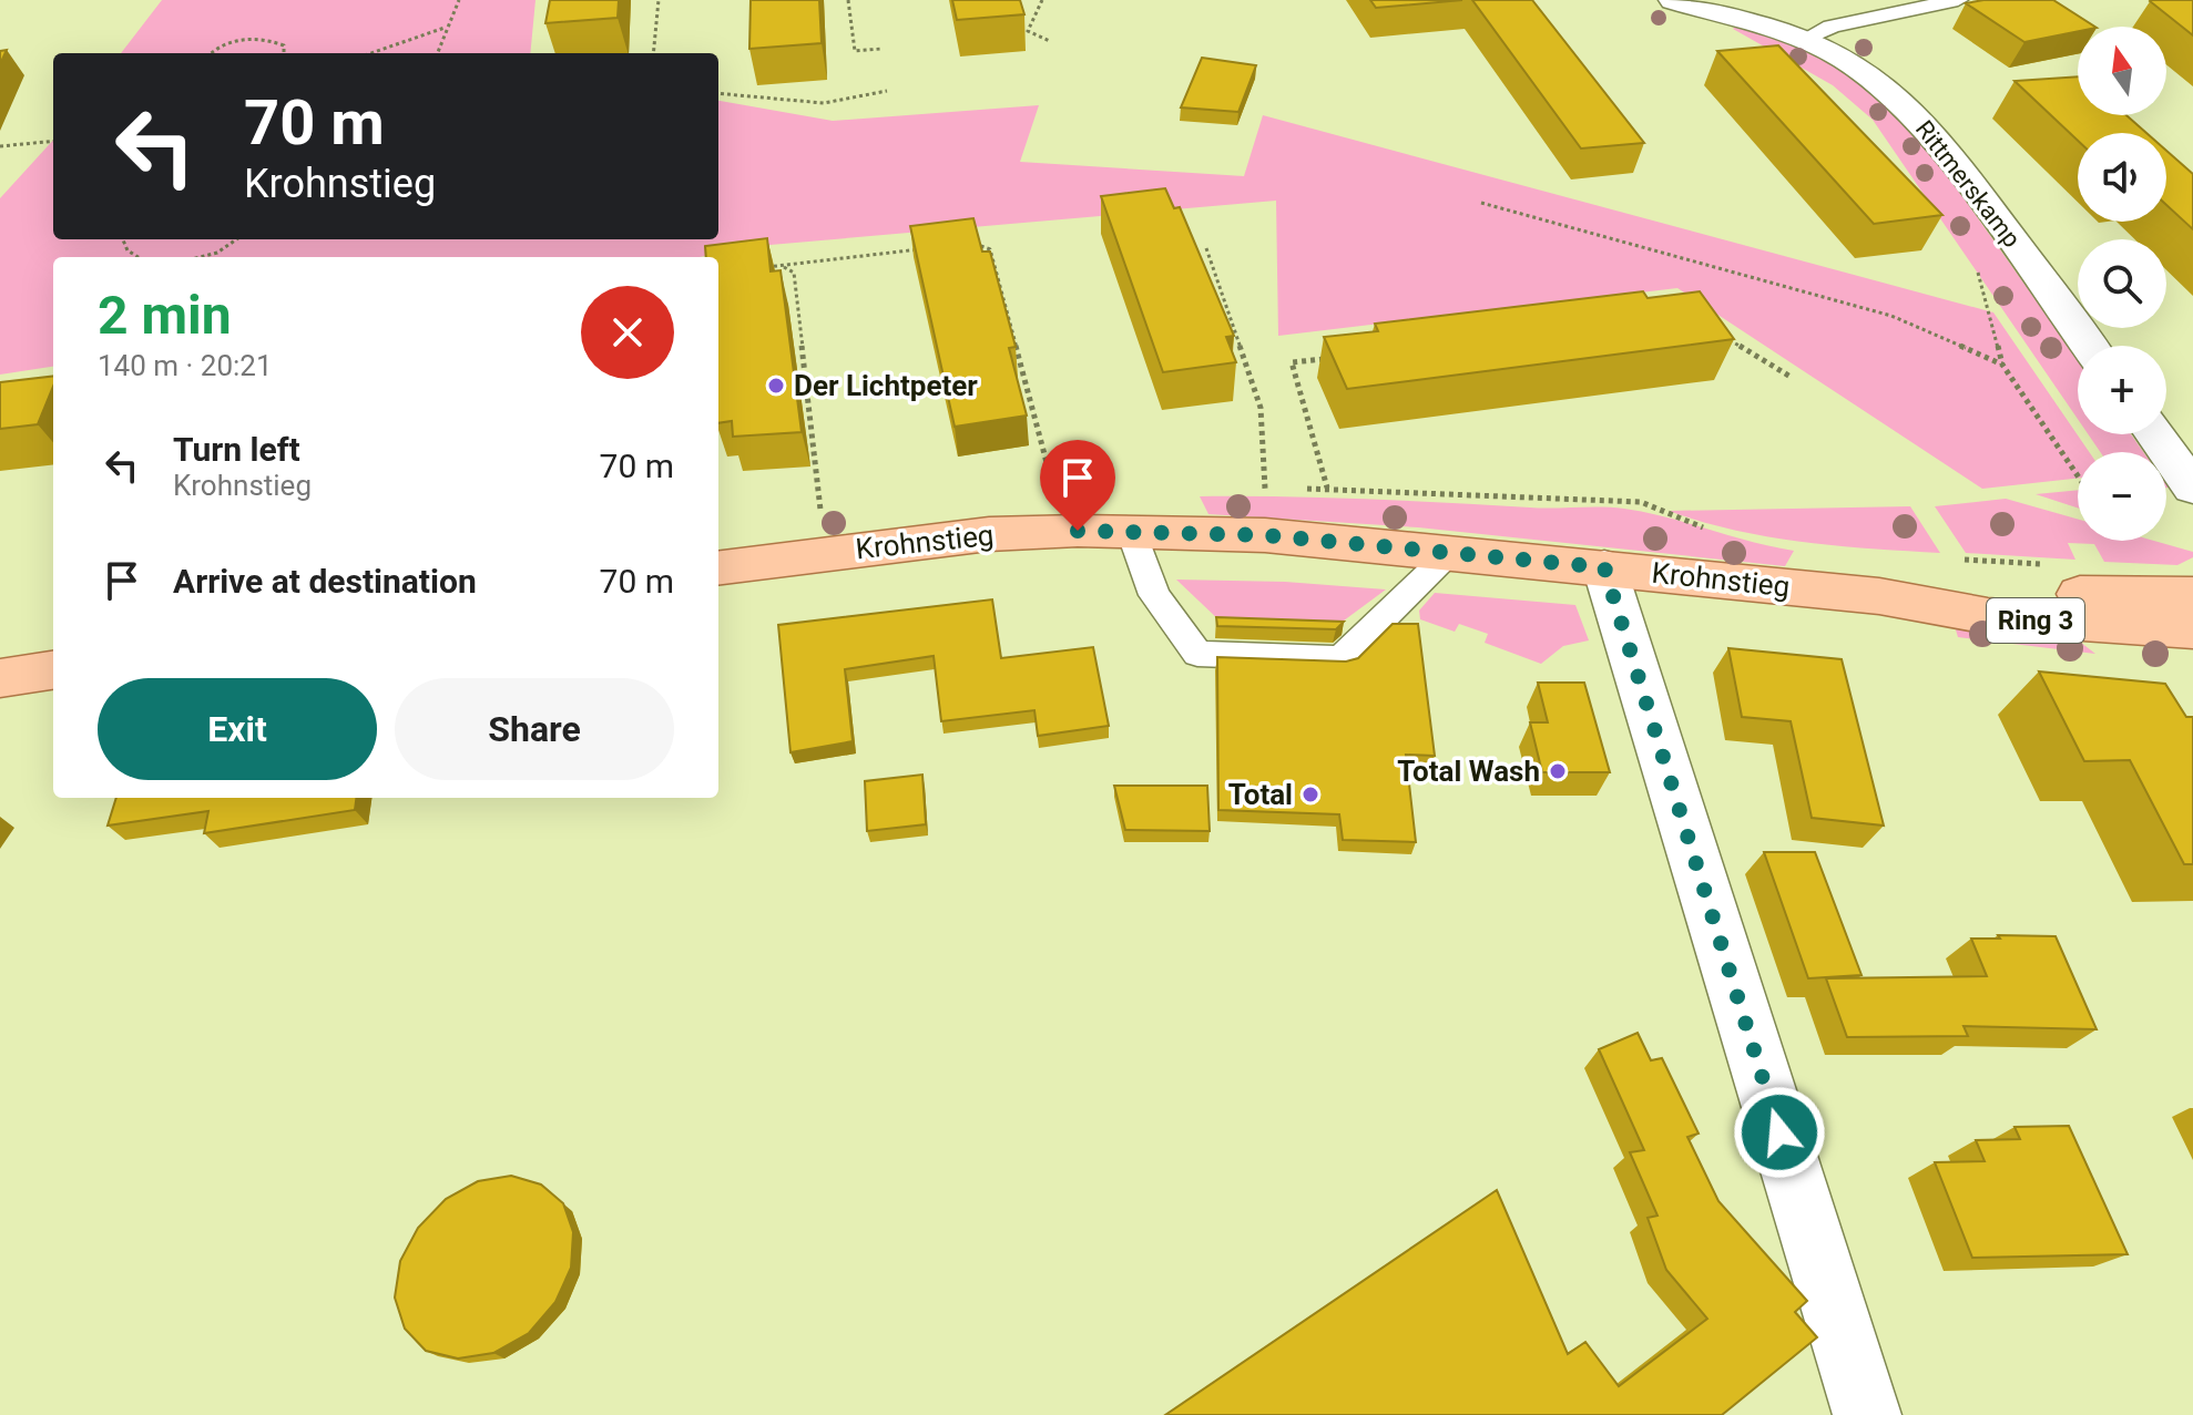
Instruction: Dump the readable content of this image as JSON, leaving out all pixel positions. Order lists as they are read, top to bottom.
{
  "streets": {
    "main road": ["Krohnstieg", "Ring 3"],
    "street": ["Rittmerskamp"]
  },
  "places": ["Der Lichtpeter", "Total Wash", "Total"],
  "north": "top",
  "page": {
    "map_buttons": ["+", "−"],
    "turn": ["70 m", "Krohnstieg"],
    "heading": ["2 min", "140 m · 20:21"],
    "list": [
      {
        "name": "Turn left",
        "note": "Krohnstieg",
        "value": "70 m"
      },
      {
        "name": "Arrive at destination",
        "value": "70 m"
      }
    ],
    "buttons": ["Exit", "Share"]
  }
}
